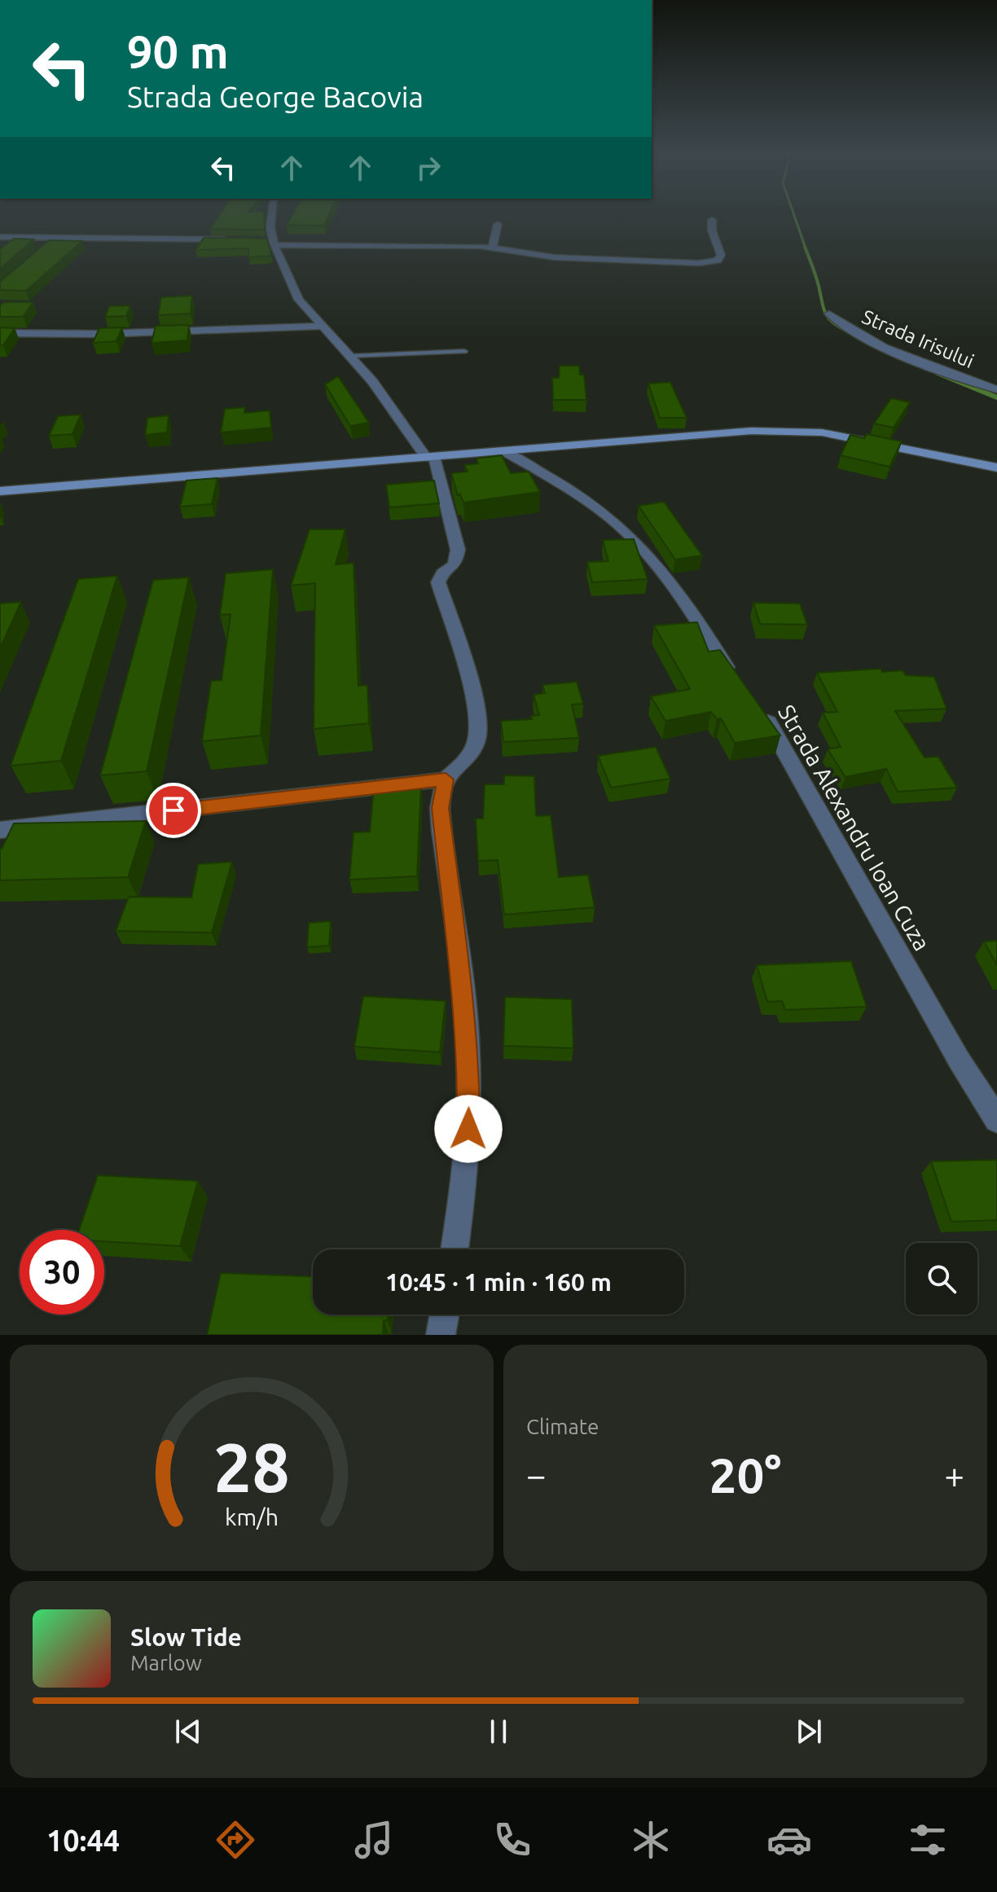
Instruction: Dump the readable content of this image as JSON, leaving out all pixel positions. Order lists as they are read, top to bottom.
{
  "streets": {
    "street": ["Strada Irisului", "Strada Alexandru Ioan Cuza"]
  },
  "page": {
    "turn": ["90 m", "Strada George Bacovia"],
    "limit": "30",
    "trip": "10:45 · 1 min · 160 m",
    "tile": "Climate",
    "heat": ["−", "20°", "+"],
    "song": ["Slow Tide", "Marlow"],
    "tabs": "10:44",
    "gauge": ["28", "km/h"]
  }
}
